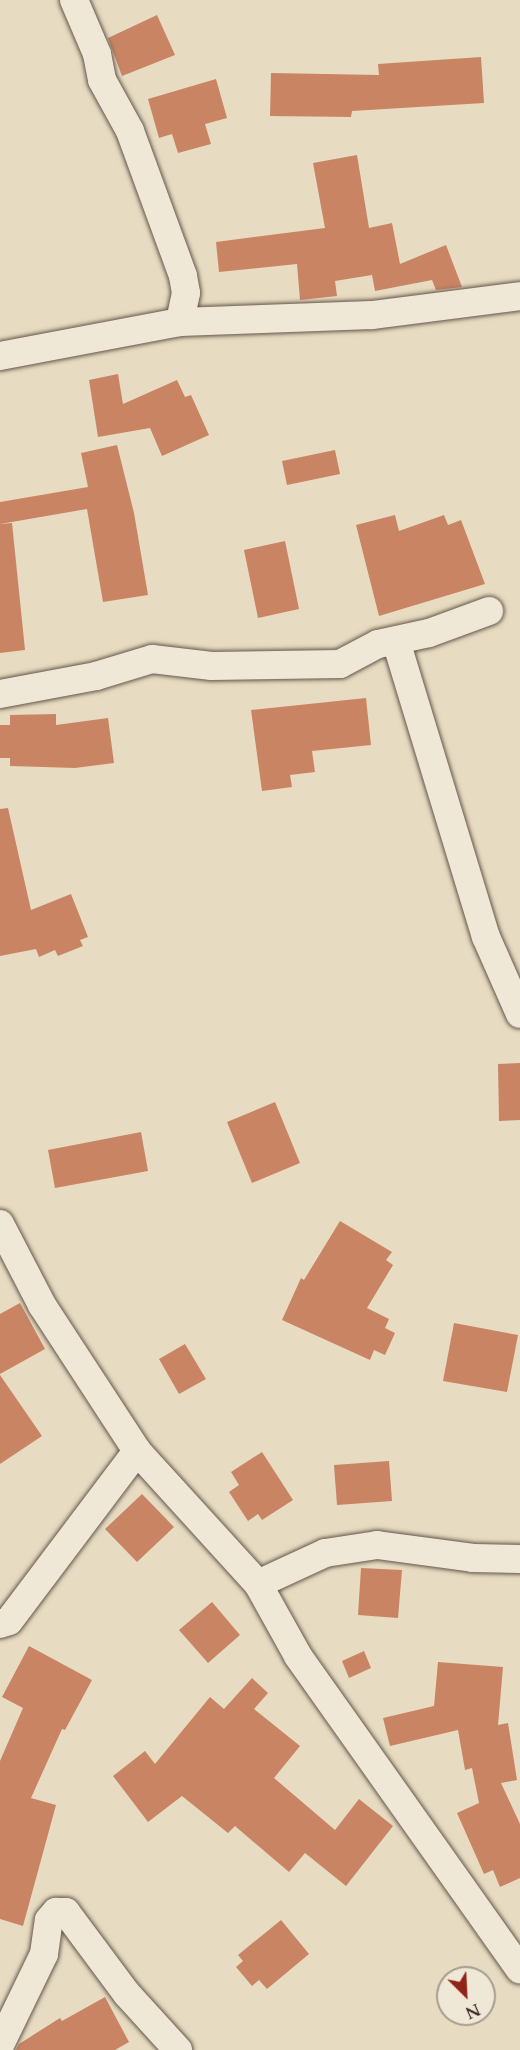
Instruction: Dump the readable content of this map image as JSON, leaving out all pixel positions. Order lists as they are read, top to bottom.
{
  "north": "bottom right"
}
